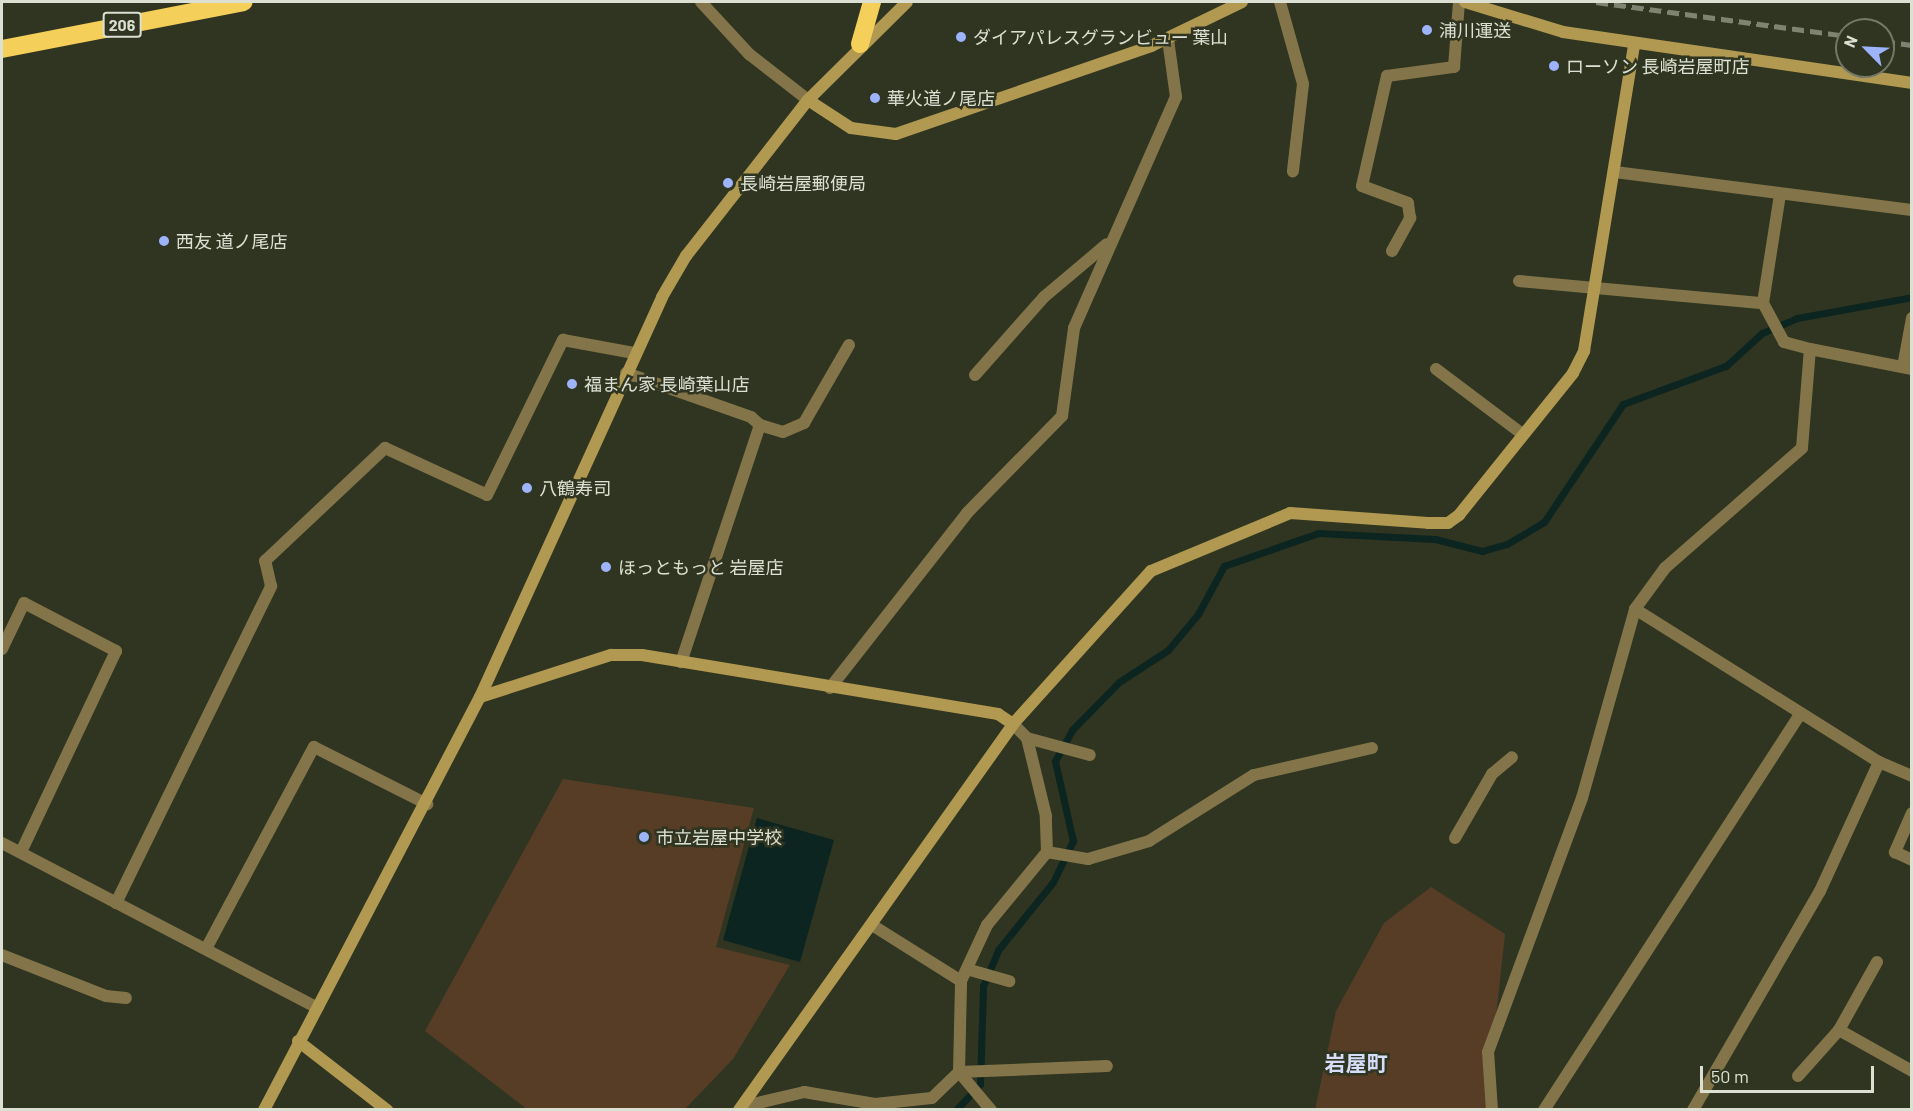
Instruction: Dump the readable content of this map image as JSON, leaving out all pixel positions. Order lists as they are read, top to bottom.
{
  "streets": {
    "highway": ["206"]
  },
  "districts": ["岩屋町"],
  "places": [
    "浦川運送",
    "ダイアパレスグランビュー 葉山",
    "ローソン 長崎岩屋町店",
    "華火道ノ尾店",
    "長崎岩屋郵便局",
    "西友 道ノ尾店",
    "福まん家 長崎葉山店",
    "八鶴寿司",
    "ほっともっと 岩屋店",
    "市立岩屋中学校"
  ],
  "scale_bar": "50 m",
  "north": "top left"
}
